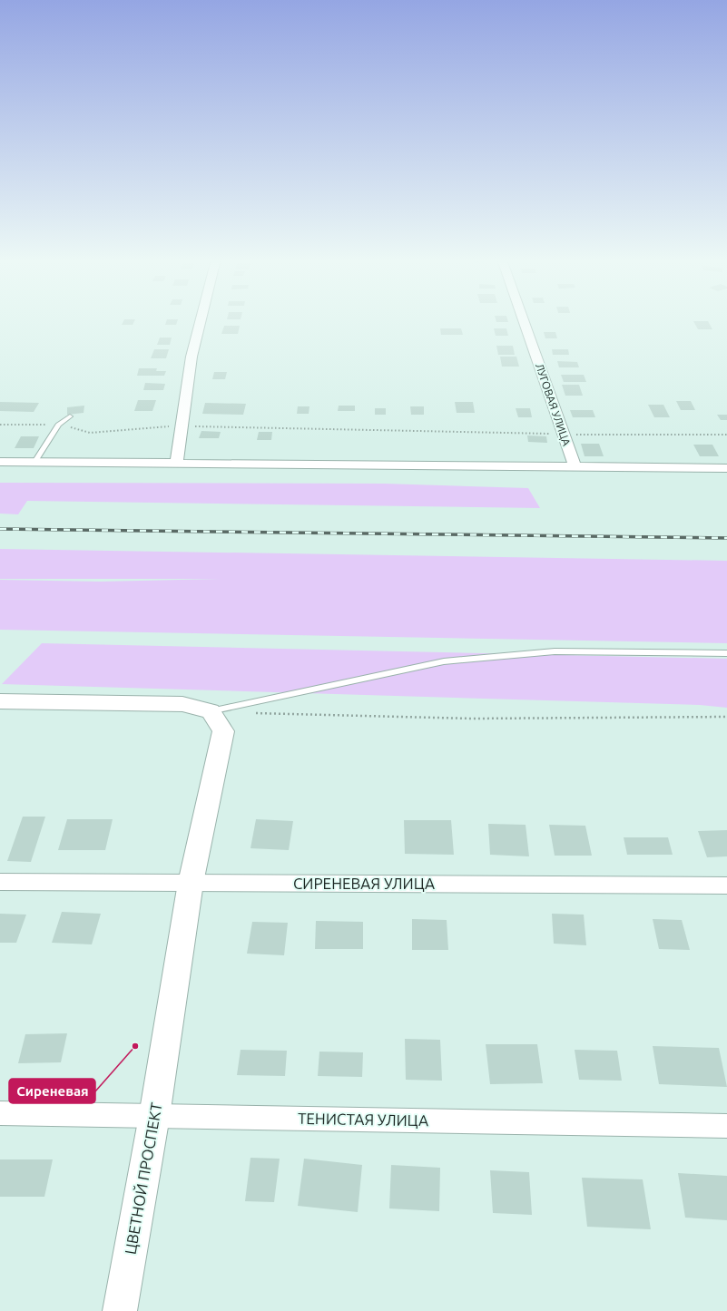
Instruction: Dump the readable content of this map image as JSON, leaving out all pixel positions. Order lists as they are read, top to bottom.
{
  "streets": {
    "street": [
      "ЛУГОВАЯ УЛИЦА",
      "СИРЕНЕВАЯ УЛИЦА",
      "ТЕНИСТАЯ УЛИЦА",
      "ЦВЕТНОЙ ПРОСПЕКТ"
    ]
  },
  "crossings": [
    ["СИРЕНЕВАЯ УЛИЦА", "ЦВЕТНОЙ ПРОСПЕКТ"],
    ["ТЕНИСТАЯ УЛИЦА", "ЦВЕТНОЙ ПРОСПЕКТ"]
  ],
  "places": ["Сиреневая"]
}
